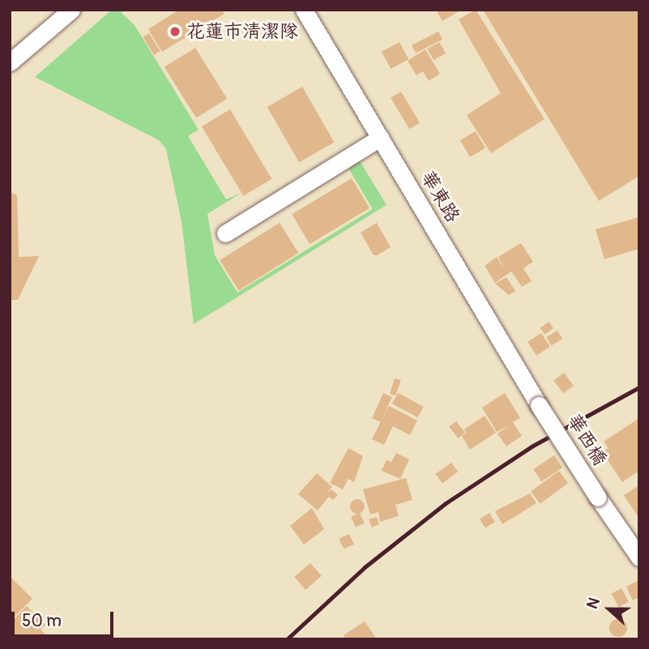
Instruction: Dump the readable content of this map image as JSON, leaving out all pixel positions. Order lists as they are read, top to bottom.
{
  "streets": {
    "street": ["華東路", "華西橋"]
  },
  "crossings": [
    ["華東路", "華西橋"]
  ],
  "places": ["花蓮市清潔隊"],
  "scale_bar": "50 m",
  "north": "left"
}
